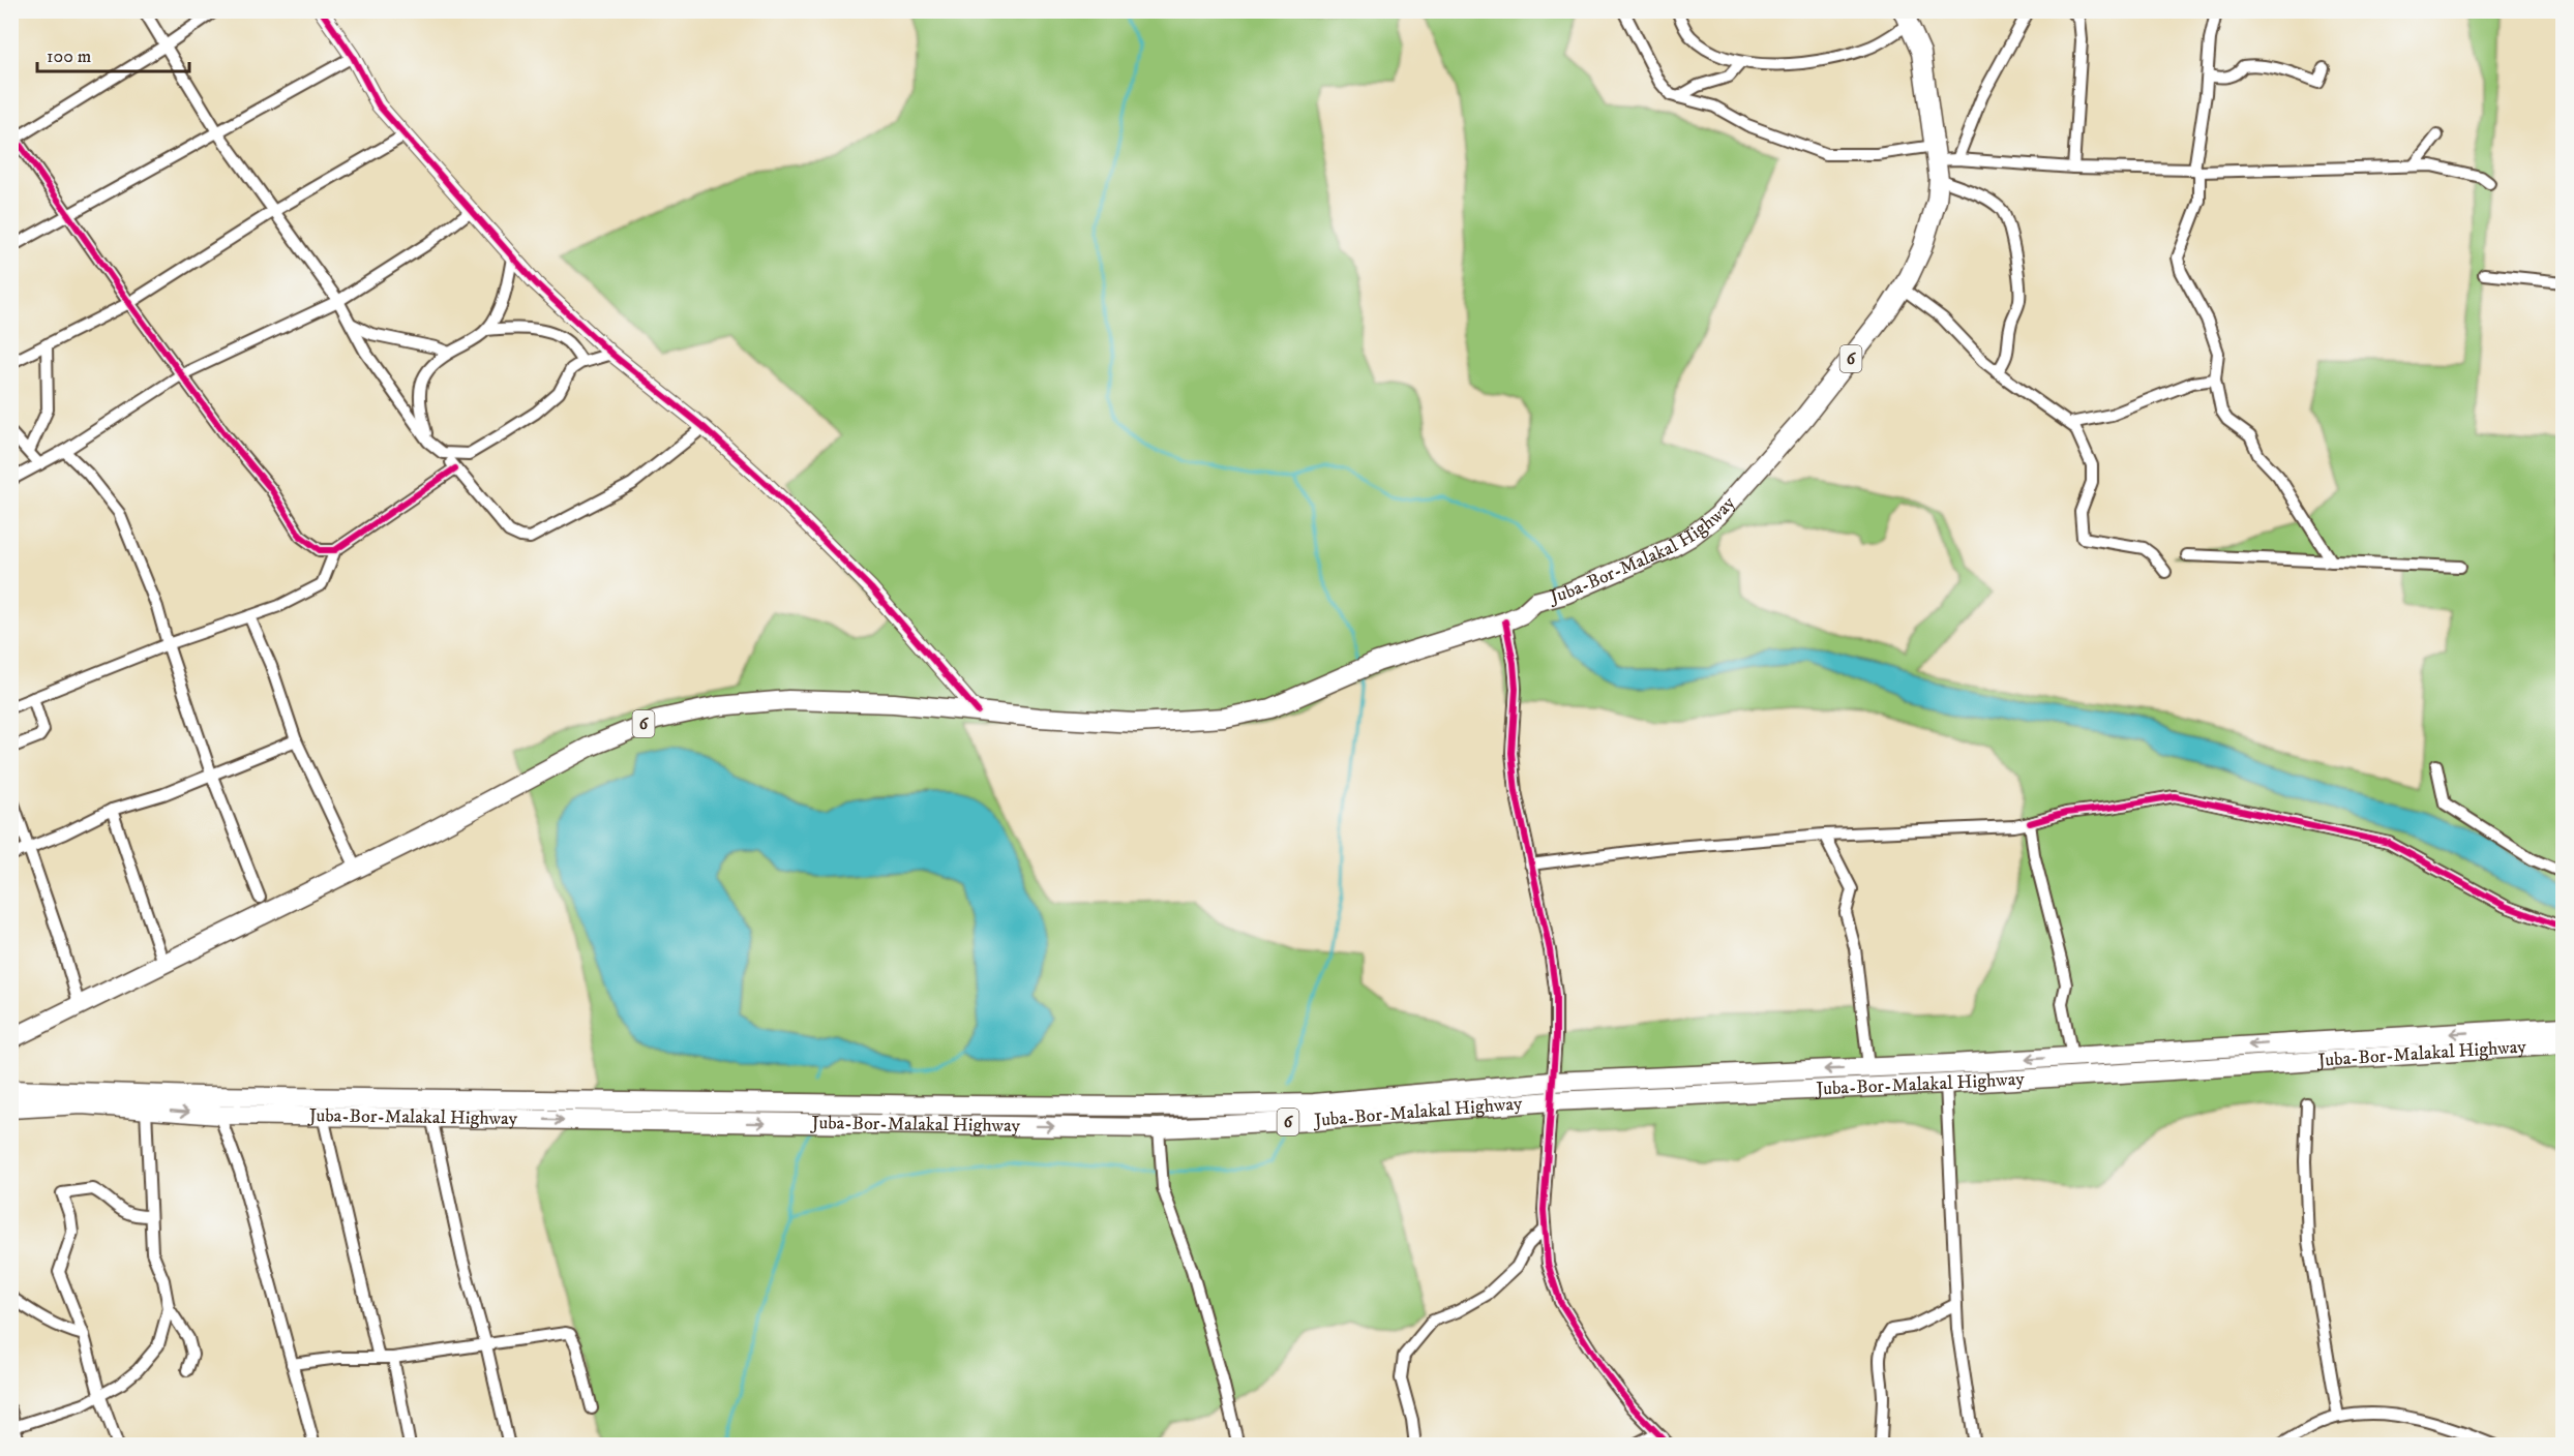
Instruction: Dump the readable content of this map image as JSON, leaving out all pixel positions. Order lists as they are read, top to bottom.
{
  "streets": {
    "main road": ["6", "Juba-Bor-Malakal Highway"]
  },
  "scale_bar": "100 m"
}
